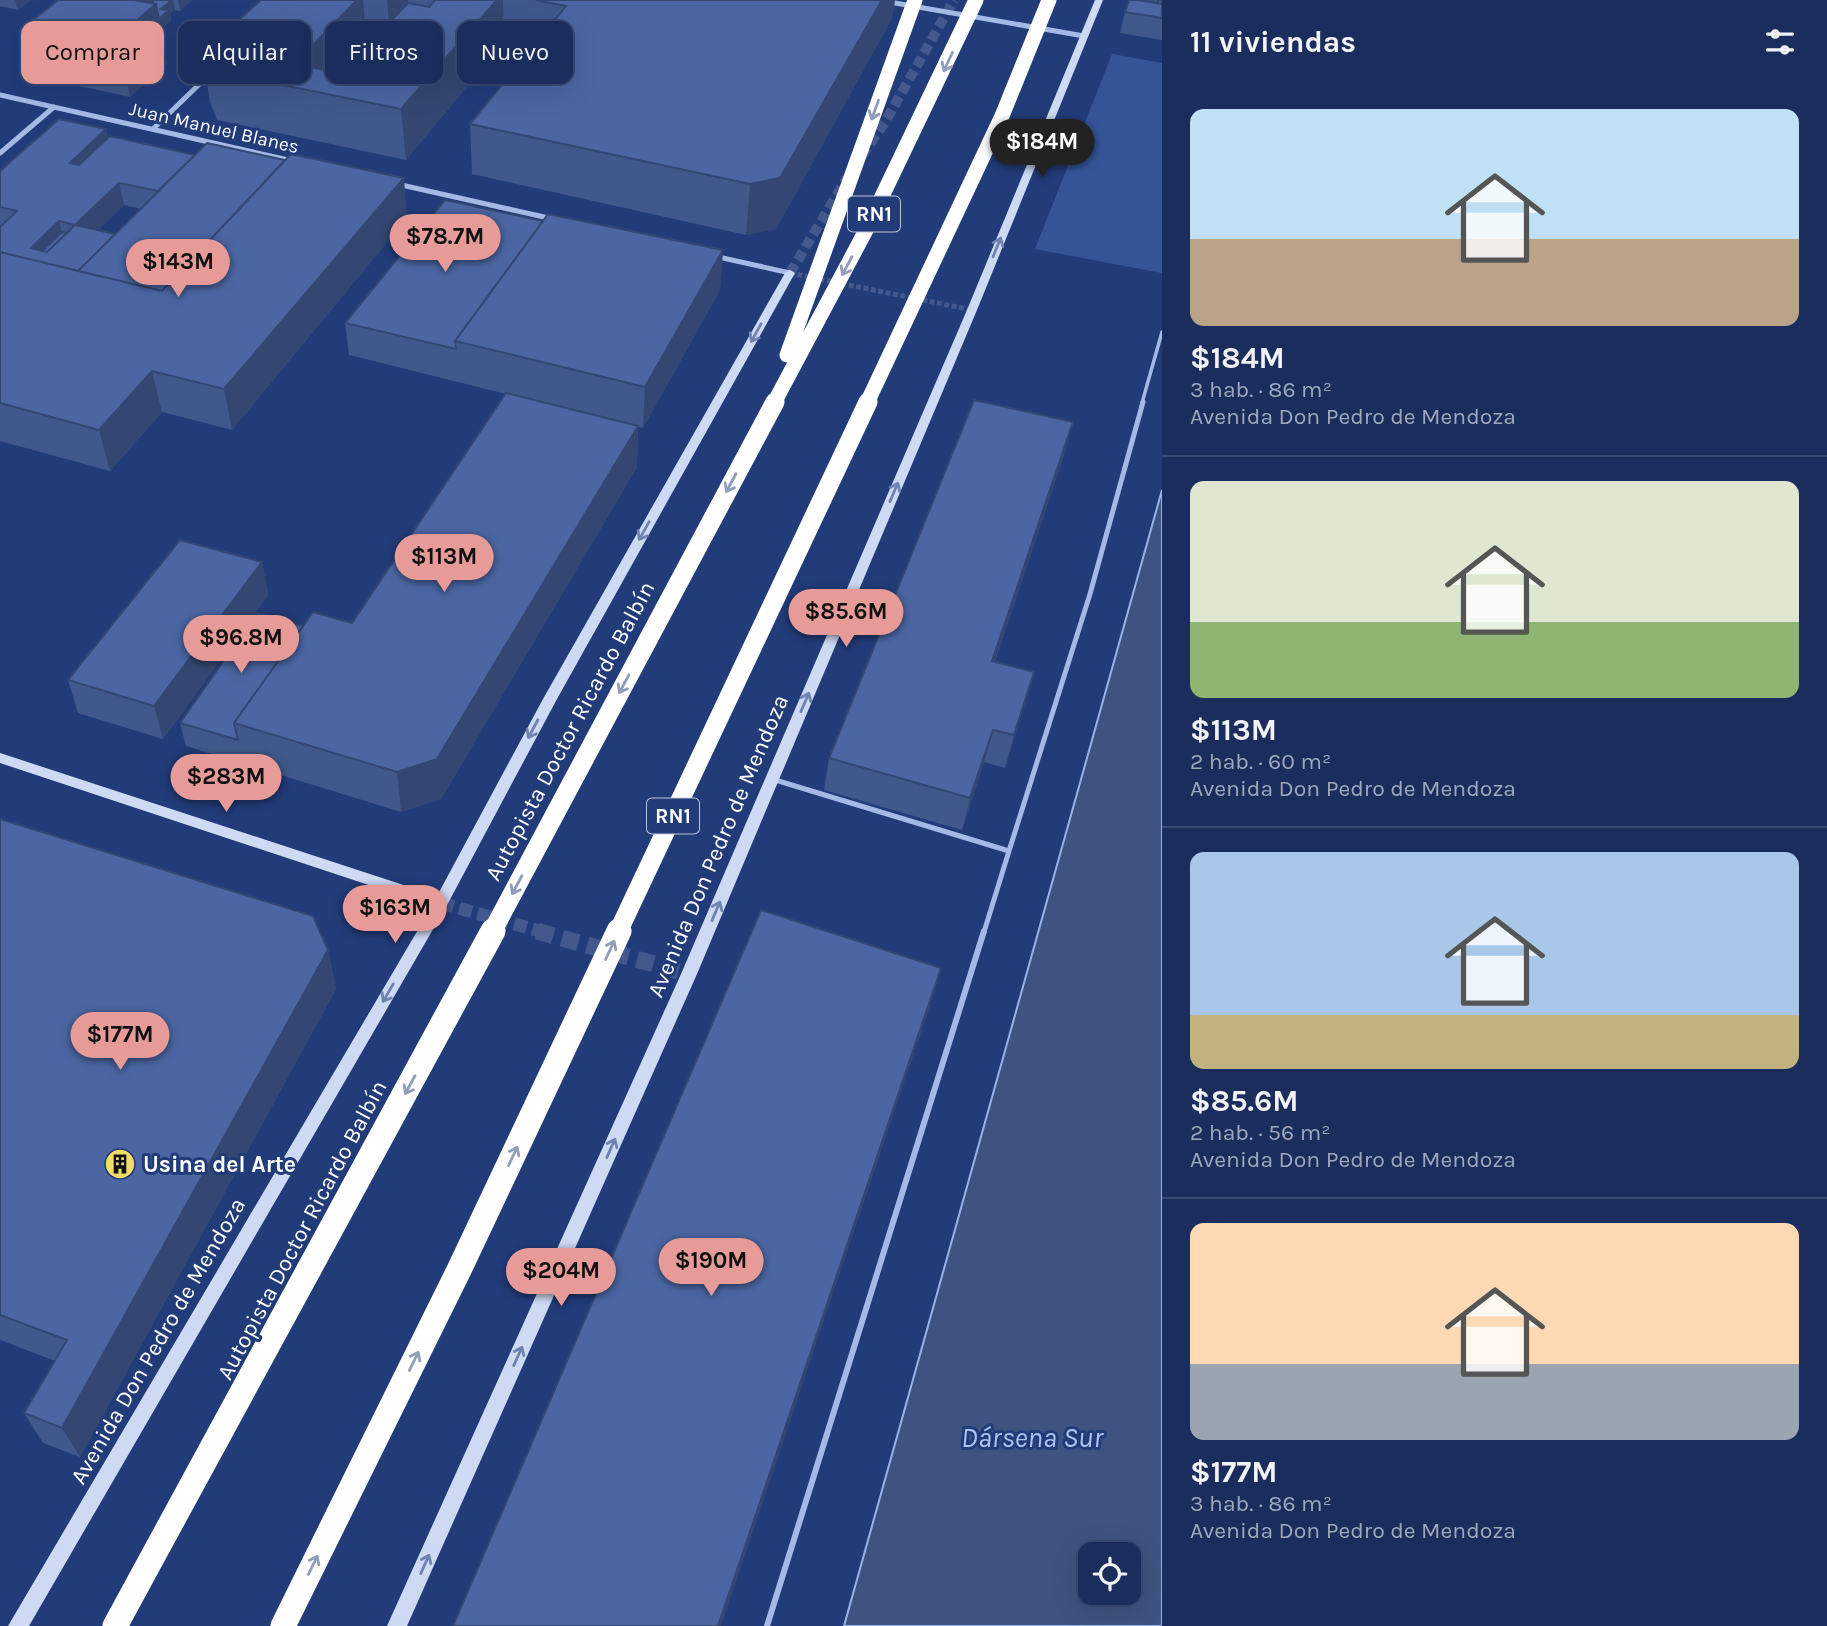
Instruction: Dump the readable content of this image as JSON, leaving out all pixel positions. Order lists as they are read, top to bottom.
{
  "streets": {
    "highway": ["RN1", "Autopista Doctor Ricardo Balbín"],
    "main road": ["Avenida Don Pedro de Mendoza"],
    "street": ["Juan Manuel Blanes"]
  },
  "water": ["Dársena Sur"],
  "places": {
    "building": ["Usina del Arte"]
  },
  "page": {
    "heading": "11 viviendas",
    "chip": [
      "Comprar",
      "Alquilar",
      "Filtros",
      "Nuevo"
    ],
    "list": [
      {
        "name": "$184M",
        "note": "3 hab. · 86 m² · Avenida Don Pedro de Mendoza"
      },
      {
        "name": "$113M",
        "note": "2 hab. · 60 m² · Avenida Don Pedro de Mendoza"
      },
      {
        "name": "$85.6M",
        "note": "2 hab. · 56 m² · Avenida Don Pedro de Mendoza"
      },
      {
        "name": "$177M",
        "note": "3 hab. · 86 m² · Avenida Don Pedro de Mendoza"
      }
    ],
    "price": [
      "$184M",
      "$78.7M",
      "$143M",
      "$113M",
      "$85.6M",
      "$96.8M",
      "$283M",
      "$163M",
      "$177M",
      "$190M",
      "$204M"
    ]
  }
}
